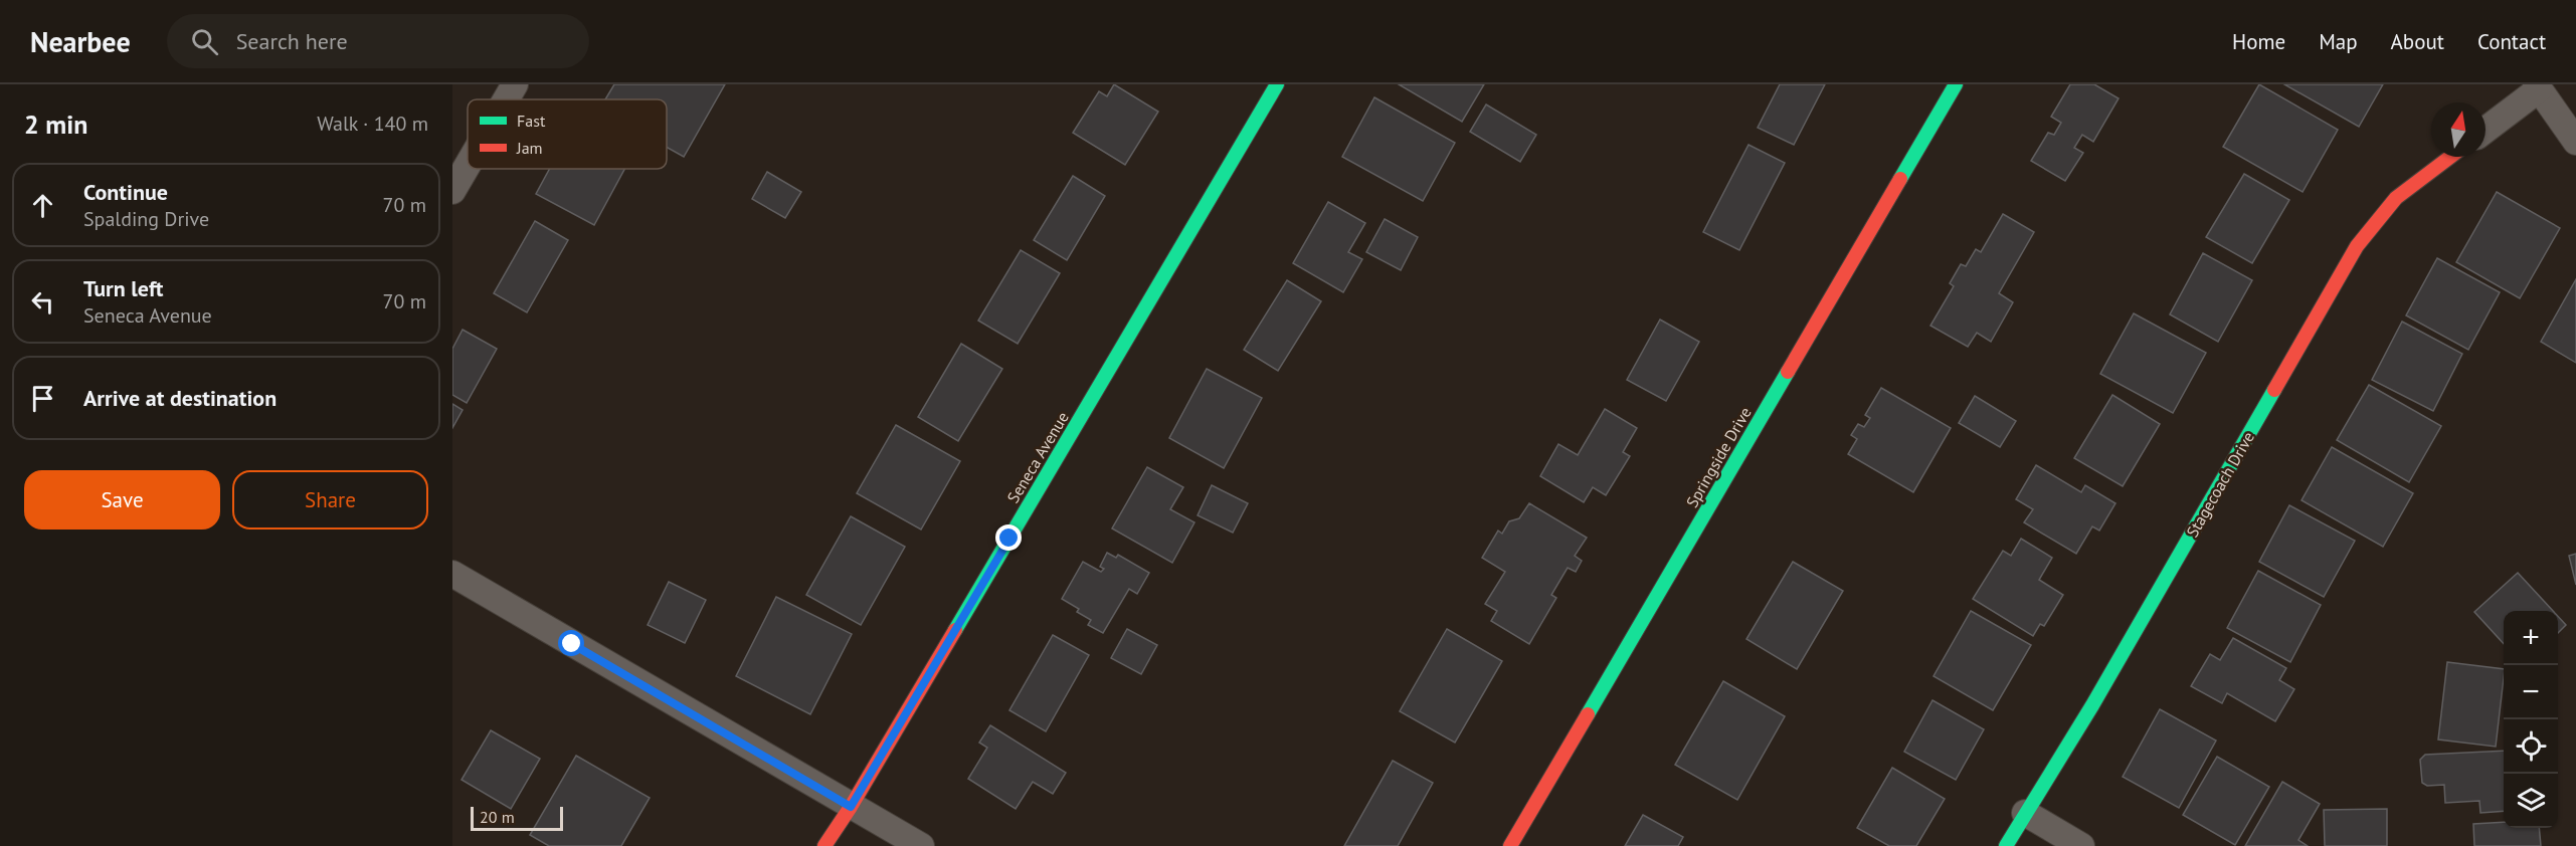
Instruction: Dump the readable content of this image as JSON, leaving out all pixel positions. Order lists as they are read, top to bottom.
{
  "streets": {
    "street": ["Seneca Avenue", "Springside Drive", "Stagecoach Drive"]
  },
  "legend": ["Fast", "Jam"],
  "scale_bar": "20 m",
  "north": "top",
  "page": {
    "header": "Nearbee",
    "search": "Search here",
    "nav": [
      "Home",
      "Map",
      "About",
      "Contact"
    ],
    "heading": ["2 min", "Walk · 140 m"],
    "list": [
      ["Continue", "Spalding Drive", "70 m"],
      ["Turn left", "Seneca Avenue", "70 m"],
      "Arrive at destination"
    ],
    "buttons": ["Save", "Share"],
    "map_buttons": ["+", "−"],
    "scale": "20 m"
  }
}
